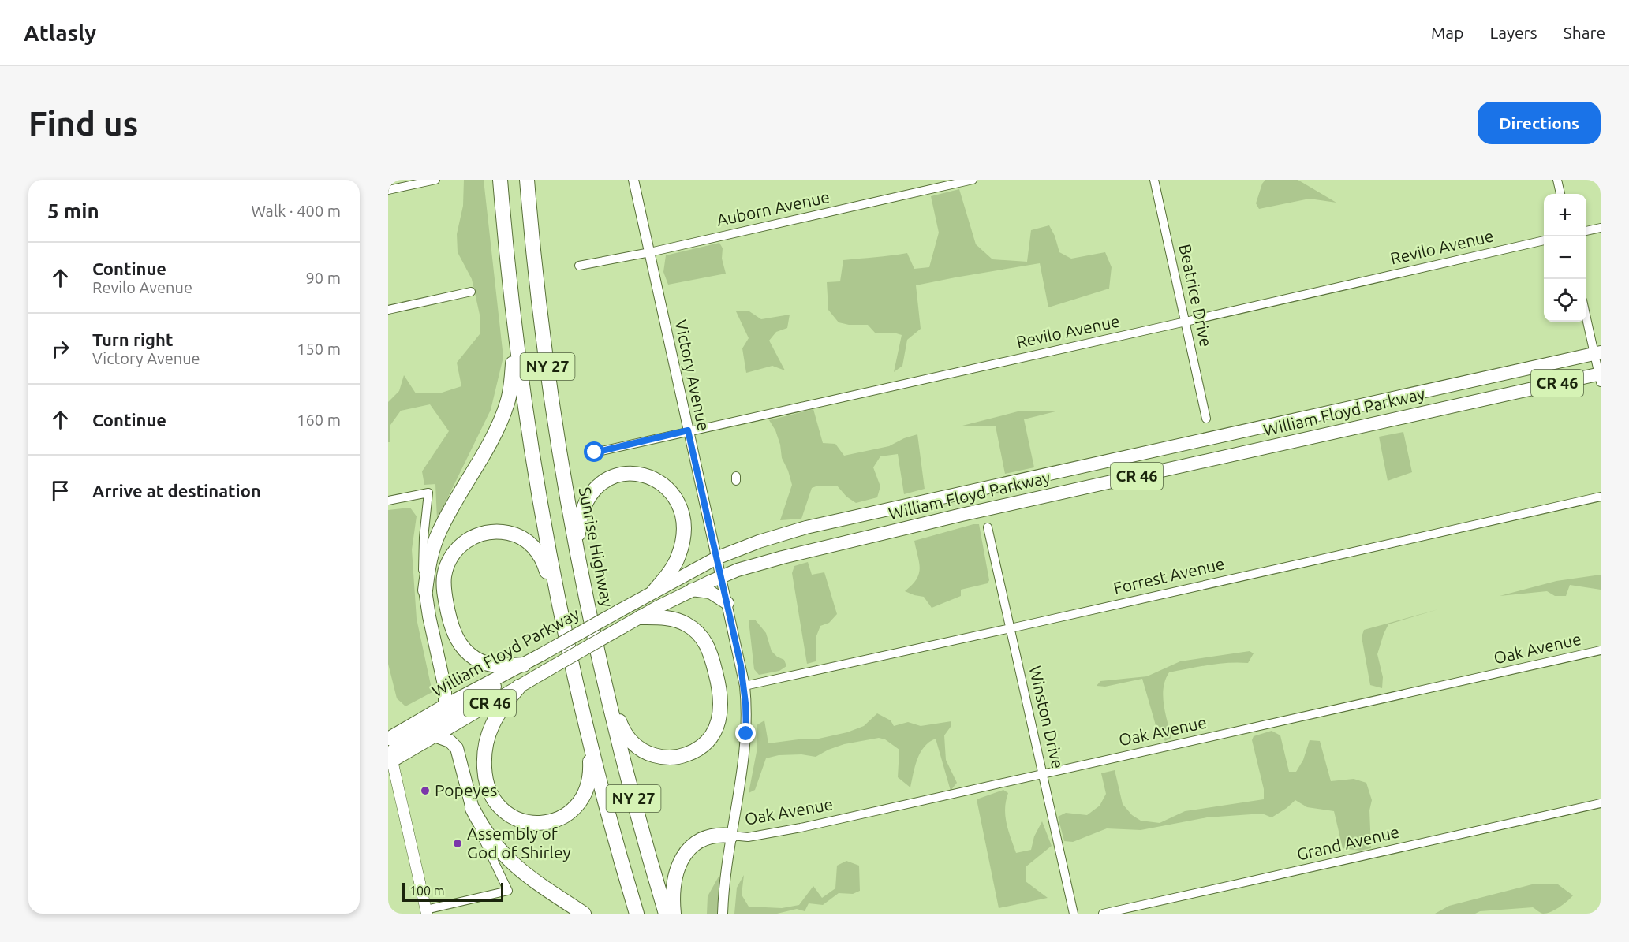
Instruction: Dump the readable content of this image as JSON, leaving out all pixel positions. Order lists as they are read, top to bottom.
{
  "streets": {
    "highway": [
      "NY 27",
      "CR 46",
      "William Floyd Parkway",
      "Sunrise Highway"
    ],
    "street": [
      "Auborn Avenue",
      "Revilo Avenue",
      "Beatrice Drive",
      "Victory Avenue",
      "Forrest Avenue",
      "Oak Avenue",
      "Winston Drive",
      "Grand Avenue"
    ]
  },
  "crossings": [
    ["Auborn Avenue", "Victory Avenue"],
    ["Revilo Avenue", "Beatrice Drive"],
    ["Revilo Avenue", "Victory Avenue"],
    ["Victory Avenue", "William Floyd Parkway"],
    ["Victory Avenue", "Forrest Avenue"],
    ["Victory Avenue", "Oak Avenue"],
    ["Forrest Avenue", "Winston Drive"],
    ["Oak Avenue", "Winston Drive"]
  ],
  "places": ["Popeyes", "Assembly of God of Shirley"],
  "scale_bar": "100 m",
  "page": {
    "header": "Atlasly",
    "nav": ["Map", "Layers", "Share"],
    "buttons": "Directions",
    "title": "Find us",
    "heading": ["5 min", "Walk · 400 m"],
    "map_buttons": ["+", "−"],
    "list": [
      ["Continue", "Revilo Avenue", "90 m"],
      ["Turn right", "Victory Avenue", "150 m"],
      ["Continue", "160 m"],
      "Arrive at destination"
    ],
    "scale": "100 m"
  }
}
